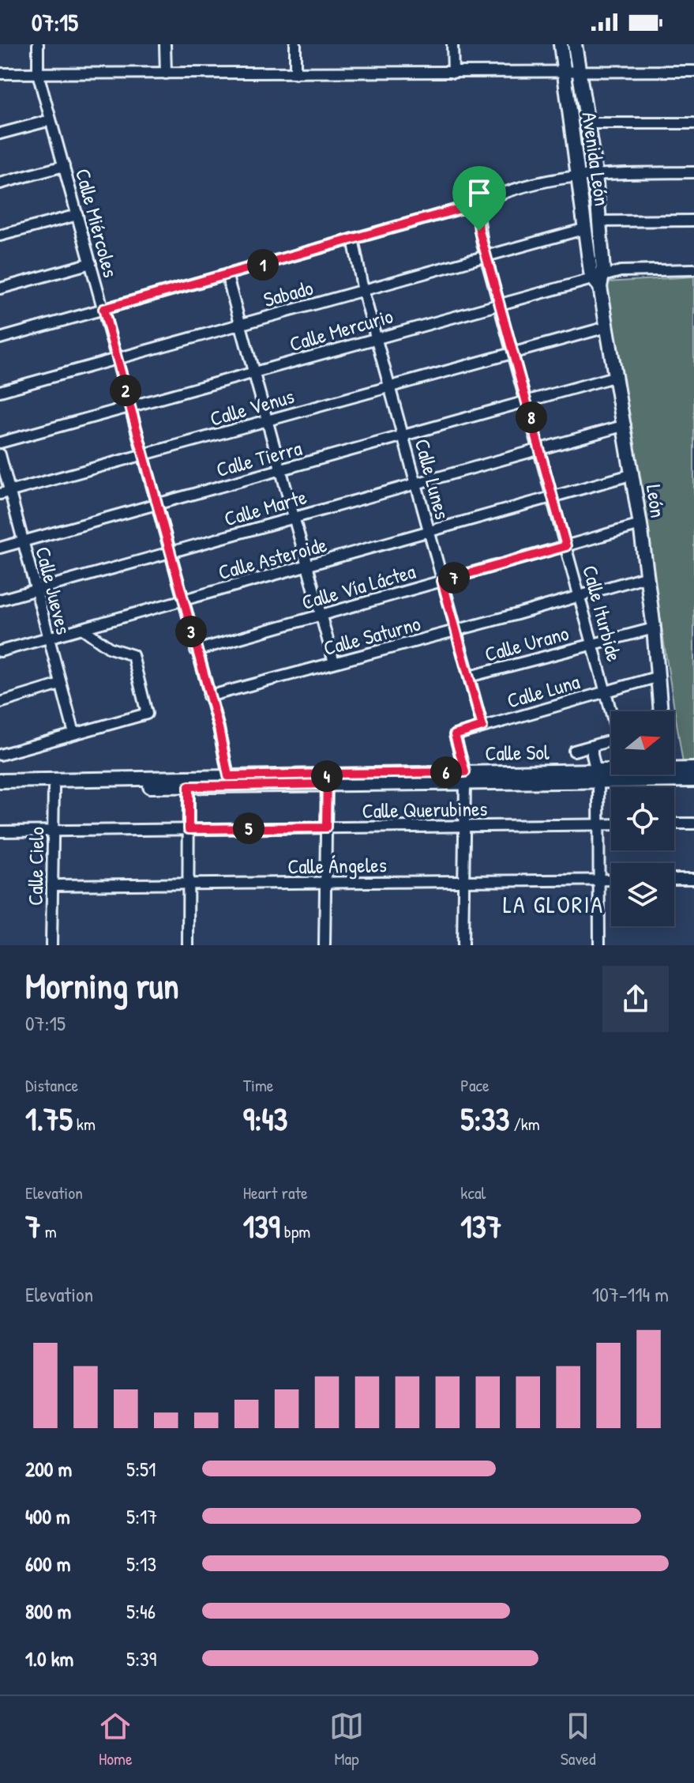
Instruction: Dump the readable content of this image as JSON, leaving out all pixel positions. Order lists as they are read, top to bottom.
{
  "streets": {
    "street": [
      "Avenida León",
      "Calle Miércoles",
      "Sabado",
      "Calle Mercurio",
      "Calle Venus",
      "Calle Tierra",
      "Calle Lunes",
      "León",
      "Calle Marte",
      "Calle Asteroide",
      "Calle Vía Láctea",
      "Calle Jueves",
      "Calle Iturbide",
      "Calle Saturno",
      "Calle Urano",
      "Calle Luna",
      "Calle Sol",
      "Calle Querubines",
      "Calle Ángeles",
      "Calle Cielo"
    ]
  },
  "crossings": [
    ["Avenida León", "Sabado"],
    ["Avenida León", "Calle Mercurio"],
    ["Avenida León", "León"],
    ["Calle Miércoles", "Sabado"],
    ["Calle Miércoles", "Calle Mercurio"],
    ["Calle Miércoles", "Calle Venus"],
    ["Calle Miércoles", "Calle Tierra"],
    ["Calle Miércoles", "Calle Marte"],
    ["Calle Miércoles", "Calle Asteroide"],
    ["Calle Miércoles", "Calle Vía Láctea"],
    ["Calle Miércoles", "Calle Saturno"],
    ["Calle Miércoles", "Calle Sol"],
    ["Sabado", "Calle Lunes"],
    ["Sabado", "Calle Iturbide"],
    ["Calle Mercurio", "Calle Lunes"],
    ["Calle Mercurio", "León"],
    ["Calle Mercurio", "Calle Iturbide"],
    ["Calle Venus", "Calle Lunes"],
    ["Calle Venus", "León"],
    ["Calle Venus", "Calle Jueves"],
    ["Calle Venus", "Calle Iturbide"],
    ["Calle Tierra", "Calle Lunes"],
    ["Calle Tierra", "León"],
    ["Calle Tierra", "Calle Jueves"],
    ["Calle Tierra", "Calle Iturbide"],
    ["Calle Lunes", "Calle Marte"],
    ["Calle Lunes", "Calle Asteroide"],
    ["Calle Lunes", "Calle Vía Láctea"],
    ["Calle Lunes", "Calle Saturno"],
    ["Calle Lunes", "Calle Urano"],
    ["Calle Lunes", "Calle Luna"],
    ["León", "Calle Marte"],
    ["León", "Calle Asteroide"],
    ["León", "Calle Vía Láctea"],
    ["León", "Calle Saturno"],
    ["León", "Calle Urano"],
    ["León", "Calle Luna"],
    ["Calle Marte", "Calle Jueves"],
    ["Calle Marte", "Calle Iturbide"],
    ["Calle Asteroide", "Calle Jueves"],
    ["Calle Asteroide", "Calle Iturbide"],
    ["Calle Vía Láctea", "Calle Iturbide"],
    ["Calle Iturbide", "Calle Saturno"],
    ["Calle Iturbide", "Calle Urano"],
    ["Calle Iturbide", "Calle Luna"],
    ["Calle Luna", "Calle Sol"],
    ["Calle Sol", "Calle Cielo"],
    ["Calle Querubines", "Calle Cielo"],
    ["Calle Ángeles", "Calle Cielo"]
  ],
  "districts": ["LA GLORIA"],
  "north": "right",
  "page": {
    "status": "07:15",
    "pins": [
      "1",
      "2",
      "8",
      "7",
      "3",
      "6",
      "4",
      "5"
    ],
    "heading": ["Morning run", "07:15"],
    "stats": [
      ["Distance", "1.75 km"],
      ["Time", "9:43"],
      ["Pace", "5:33 /km"],
      ["Elevation", "7 m"],
      ["Heart rate", "139 bpm"],
      ["kcal", "137"]
    ],
    "chart": ["Elevation", "107–114 m"],
    "list": [
      {
        "name": "200 m",
        "note": "5:51"
      },
      {
        "name": "400 m",
        "note": "5:17"
      },
      {
        "name": "600 m",
        "note": "5:13"
      },
      {
        "name": "800 m",
        "note": "5:46"
      },
      {
        "name": "1.0 km",
        "note": "5:39"
      }
    ],
    "tabs": ["Home", "Map", "Saved"]
  }
}
